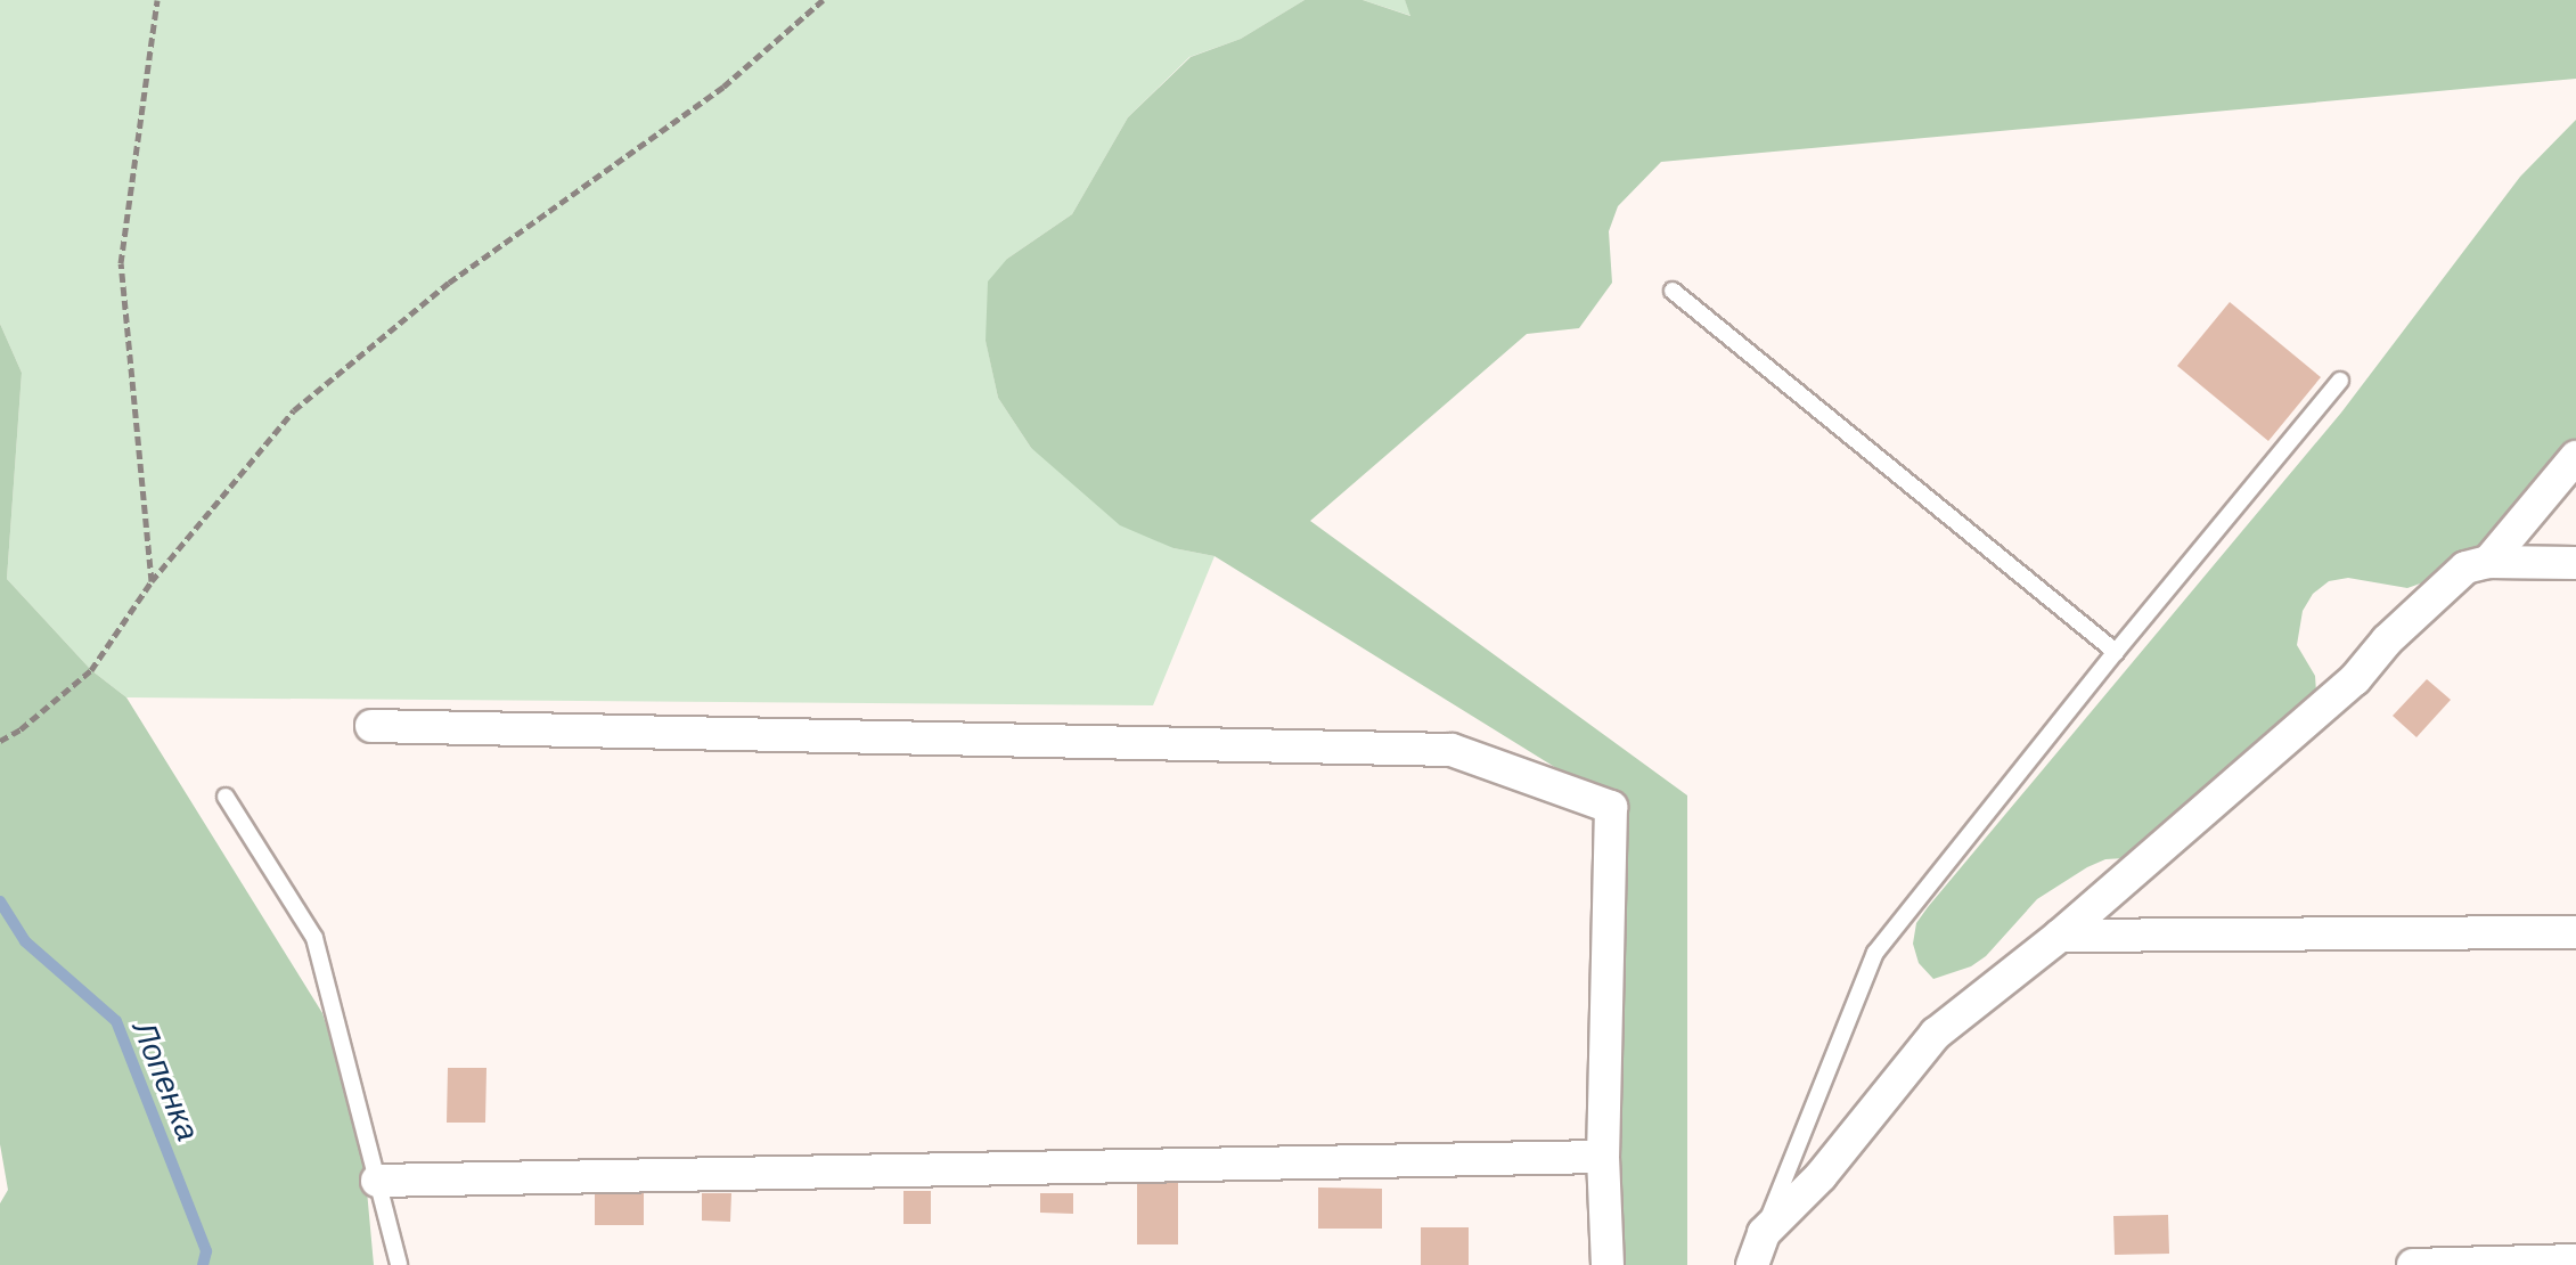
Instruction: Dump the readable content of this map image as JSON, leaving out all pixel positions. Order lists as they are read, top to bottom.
{
  "water": ["Лопенка"]
}
